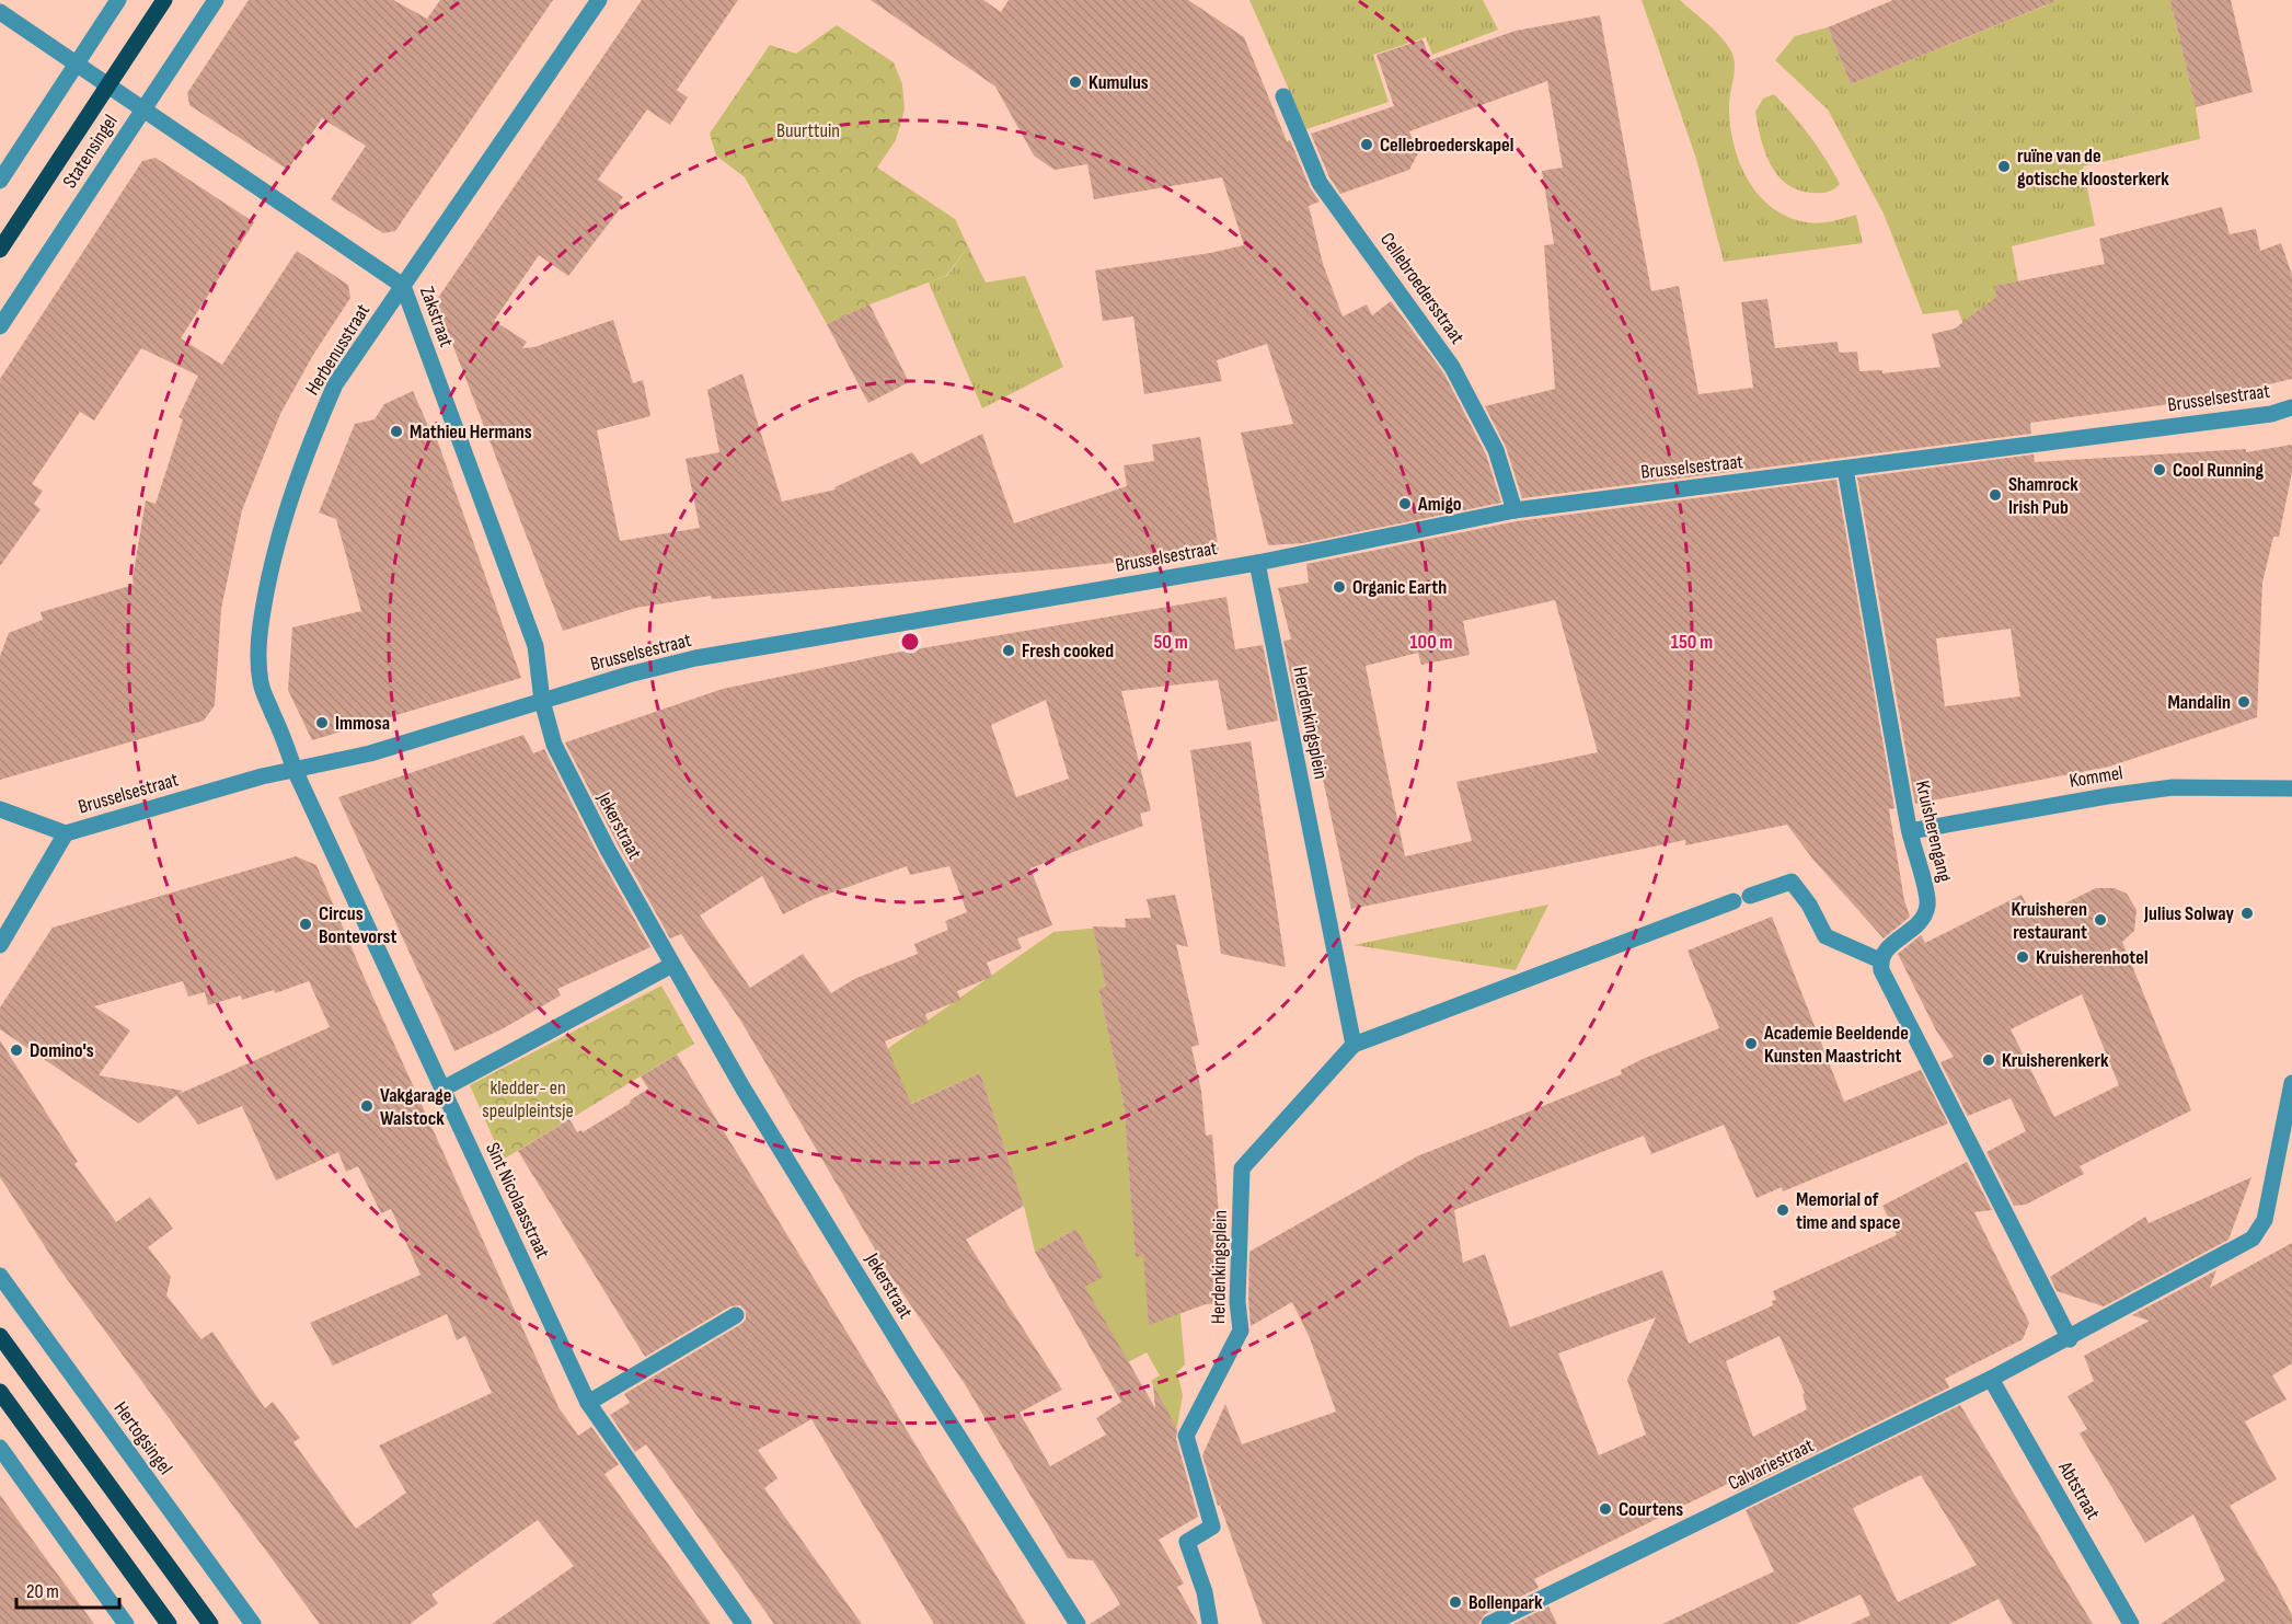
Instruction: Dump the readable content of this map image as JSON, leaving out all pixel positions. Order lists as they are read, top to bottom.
{
  "streets": {
    "main road": ["Statensingel"],
    "street": [
      "Cellebroedersstraat",
      "Zakstraat",
      "Herbenusstraat",
      "Brusselsestraat",
      "Herdenkingsplein",
      "Kommel",
      "Jekerstraat",
      "Kruisherengang",
      "Sint Nicolaasstraat",
      "Hertogsingel",
      "Calvariestraat",
      "Abtstraat"
    ]
  },
  "crossings": [
    ["Statensingel", "Zakstraat"],
    ["Cellebroedersstraat", "Brusselsestraat"],
    ["Zakstraat", "Herbenusstraat"],
    ["Zakstraat", "Brusselsestraat"],
    ["Zakstraat", "Jekerstraat"],
    ["Herbenusstraat", "Brusselsestraat"],
    ["Herbenusstraat", "Sint Nicolaasstraat"],
    ["Brusselsestraat", "Herdenkingsplein"],
    ["Brusselsestraat", "Jekerstraat"],
    ["Brusselsestraat", "Kruisherengang"],
    ["Brusselsestraat", "Sint Nicolaasstraat"],
    ["Kommel", "Kruisherengang"],
    ["Calvariestraat", "Abtstraat"]
  ],
  "parks": ["Buurttuin", "kledder- en speulpleintsje"],
  "places": [
    "Kumulus",
    "Cellebroederskapel",
    "ruïne van de gotische kloosterkerk",
    "Mathieu Hermans",
    "Cool Running",
    "Shamrock Irish Pub",
    "Amigo",
    "Organic Earth",
    "Fresh cooked",
    "Mandalin",
    "Immosa",
    "Julius Solway",
    "Kruisheren restaurant",
    "Circus Bontevorst",
    "Kruisherenhotel",
    "Academie Beeldende Kunsten Maastricht",
    "Domino's",
    "Kruisherenkerk",
    "Vakgarage Walstock",
    "Memorial of time and space",
    "Courtens",
    "Bollenpark"
  ],
  "scale_bar": "20 m",
  "rings": ["50 m", "100 m", "150 m"]
}
